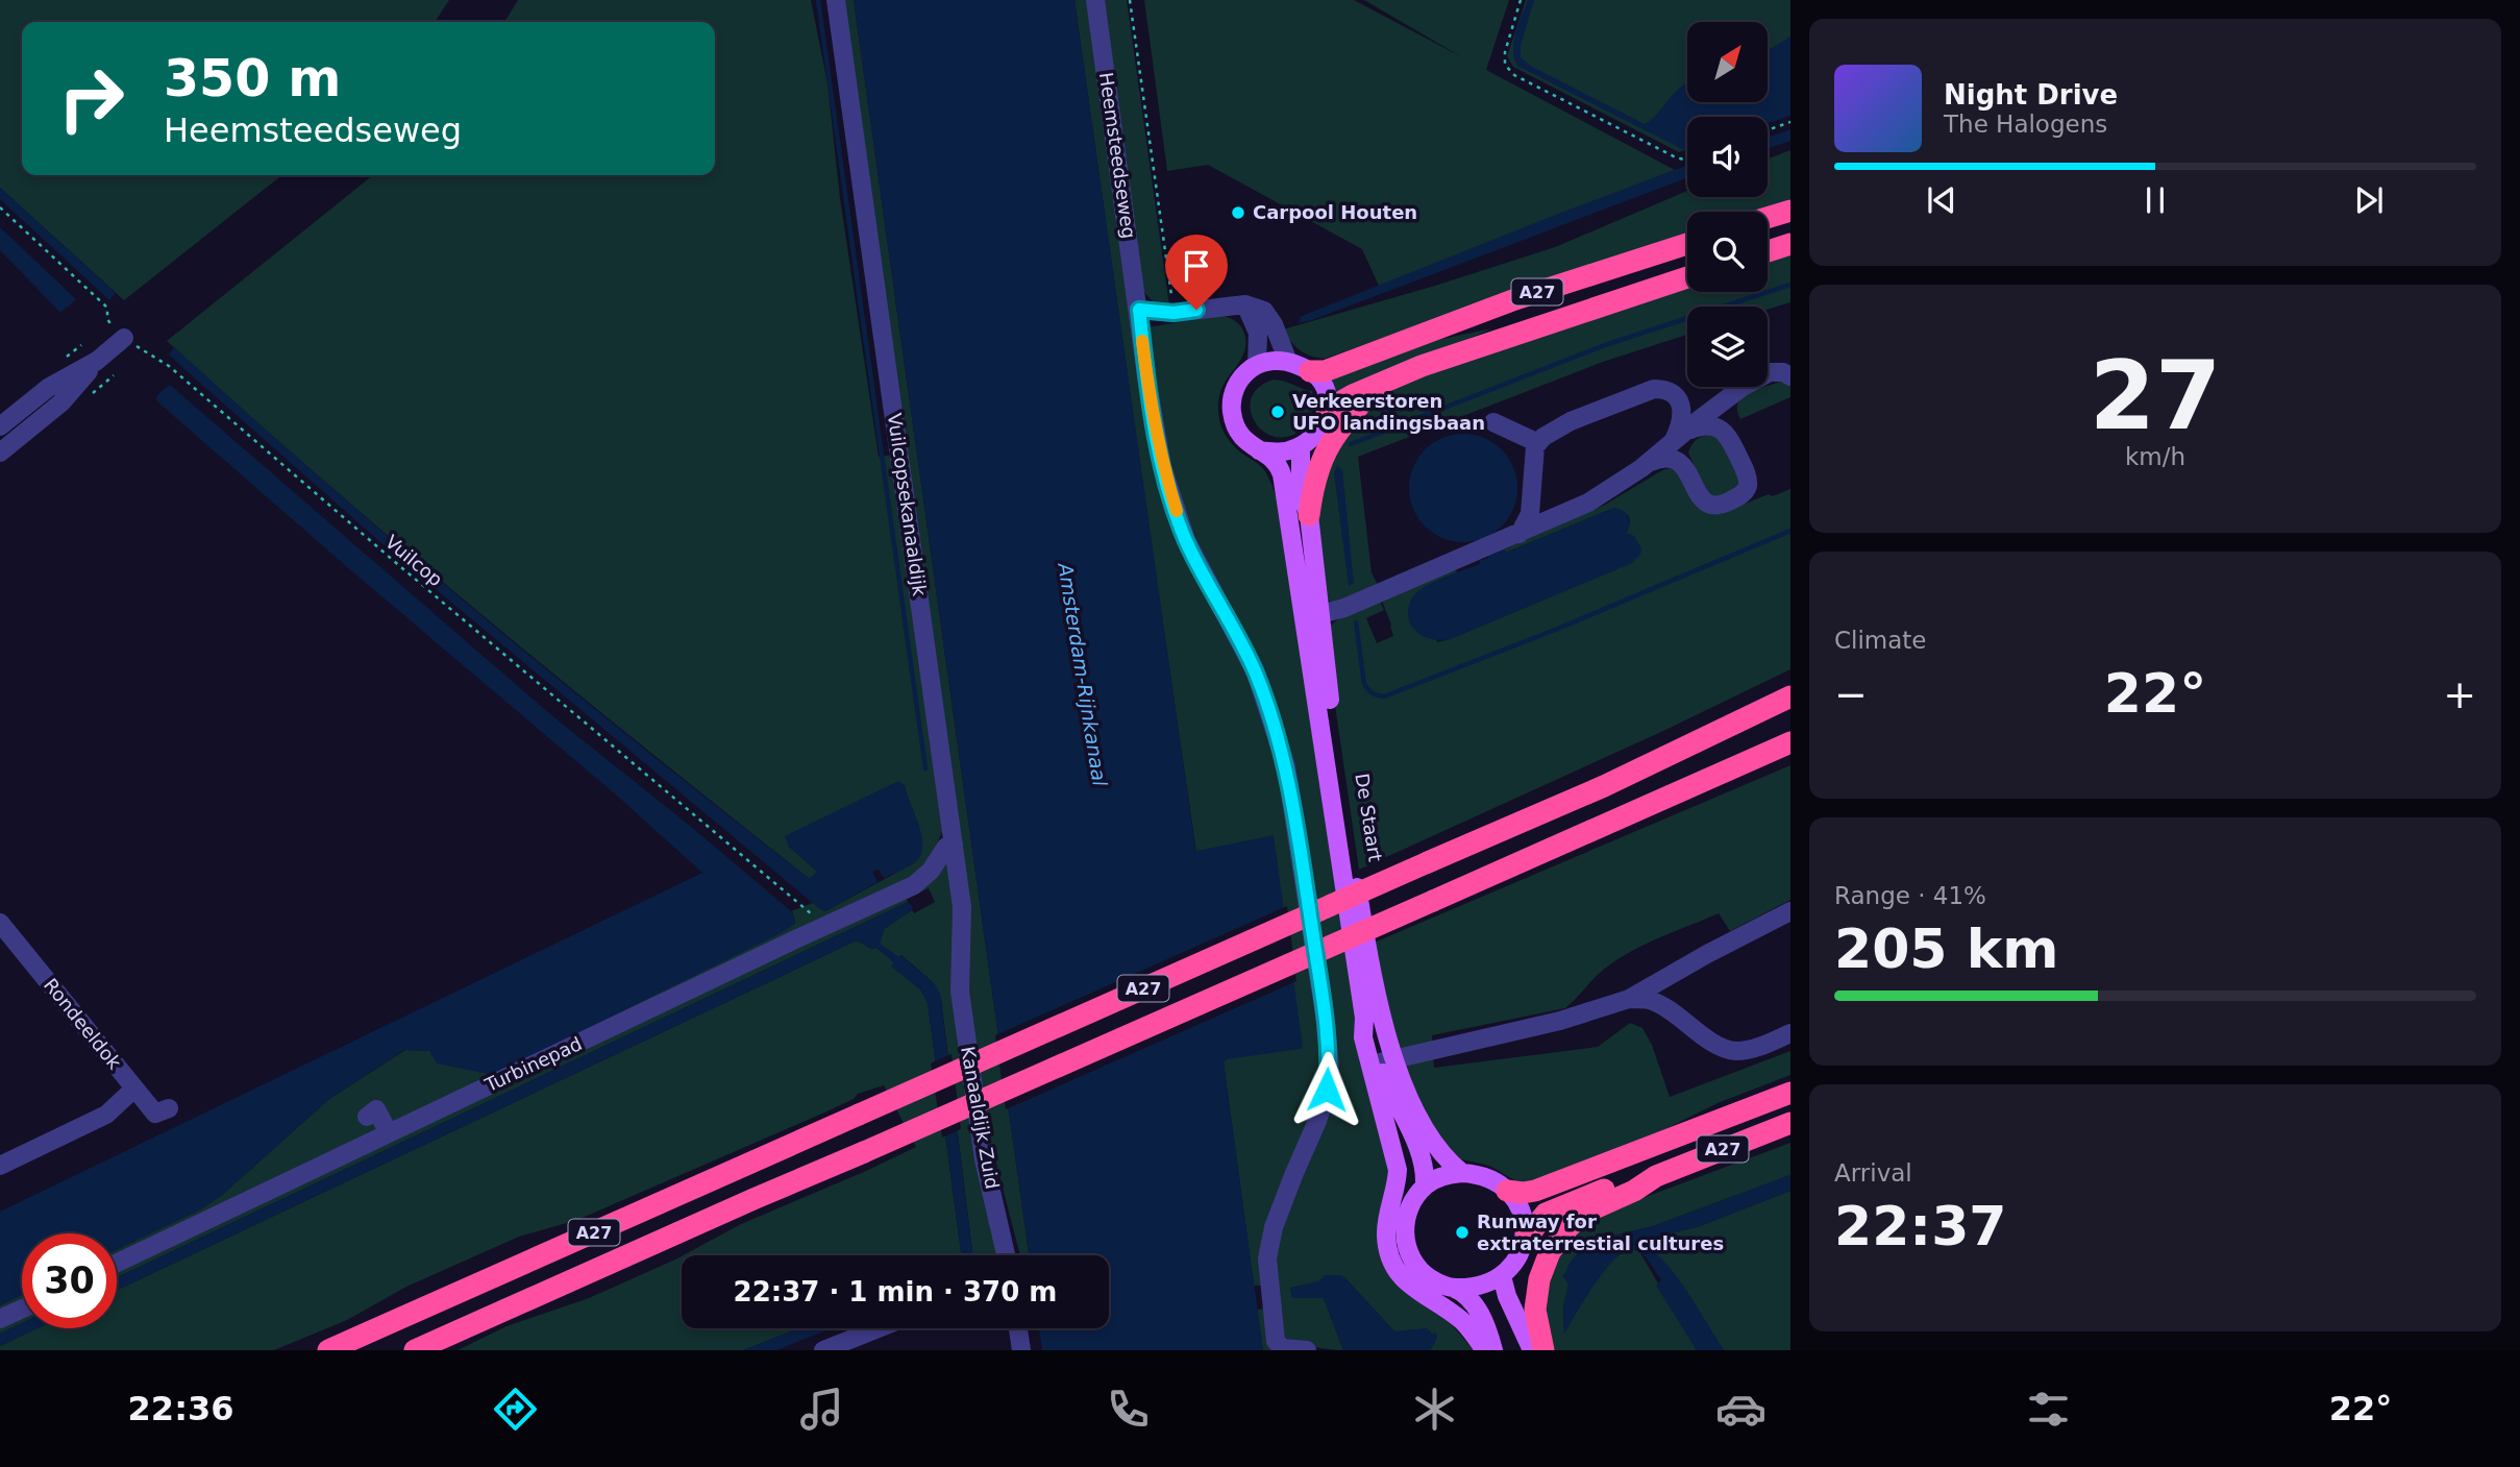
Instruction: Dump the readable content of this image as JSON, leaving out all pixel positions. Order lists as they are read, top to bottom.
{
  "streets": {
    "highway": ["A27"],
    "main road": ["De Staart"],
    "street": [
      "Heemsteedseweg",
      "Vuilcopsekanaaldijk",
      "Rondeeldok",
      "Turbinepad",
      "Kanaaldijk Zuid"
    ],
    "path": ["Vuilcop"]
  },
  "crossings": [
    ["A27", "De Staart"],
    ["Vuilcopsekanaaldijk", "Turbinepad"],
    ["Vuilcopsekanaaldijk", "Kanaaldijk Zuid"],
    ["Vuilcop", "Turbinepad"]
  ],
  "water": ["Amsterdam-Rijnkanaal"],
  "places": ["Carpool Houten", "Verkeerstoren UFO landingsbaan", "Runway for extraterrestial cultures"],
  "north": "top right",
  "page": {
    "turn": ["350 m", "Heemsteedseweg"],
    "song": ["Night Drive", "The Halogens"],
    "tile": [
      ["27", "km/h"],
      "Climate",
      ["Range · 41%", "205 km"],
      ["Arrival", "22:37"]
    ],
    "heat": ["−", "22°", "+"],
    "limit": "30",
    "trip": "22:37 · 1 min · 370 m",
    "tabs": ["22:36", "22°"]
  }
}
